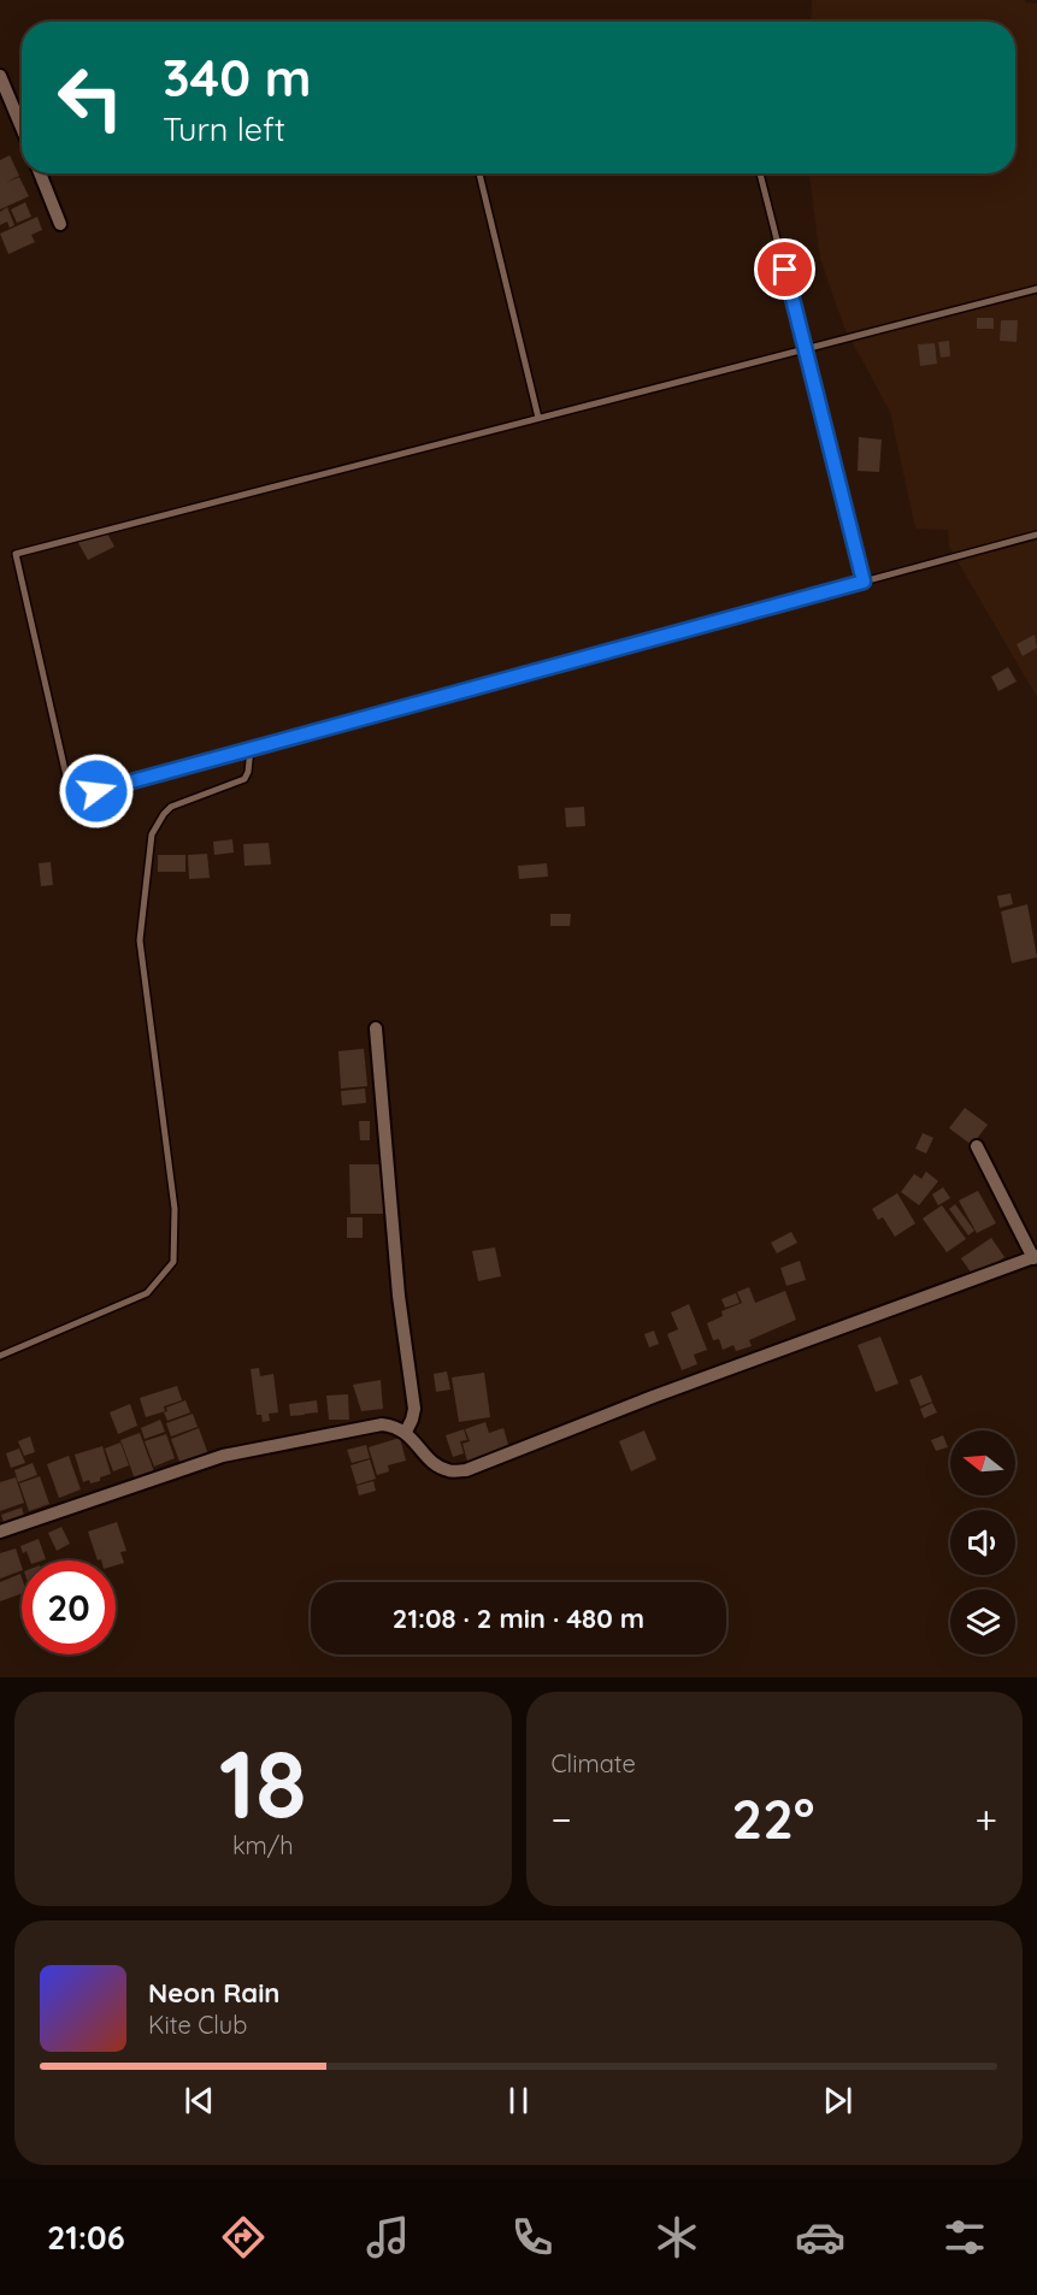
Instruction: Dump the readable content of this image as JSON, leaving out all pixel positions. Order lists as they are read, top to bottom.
{
  "north": "left",
  "page": {
    "turn": ["340 m", "Turn left"],
    "limit": "20",
    "trip": "21:08 · 2 min · 480 m",
    "tile": [
      ["18", "km/h"],
      "Climate"
    ],
    "heat": ["−", "22°", "+"],
    "song": ["Neon Rain", "Kite Club"],
    "tabs": "21:06"
  }
}
